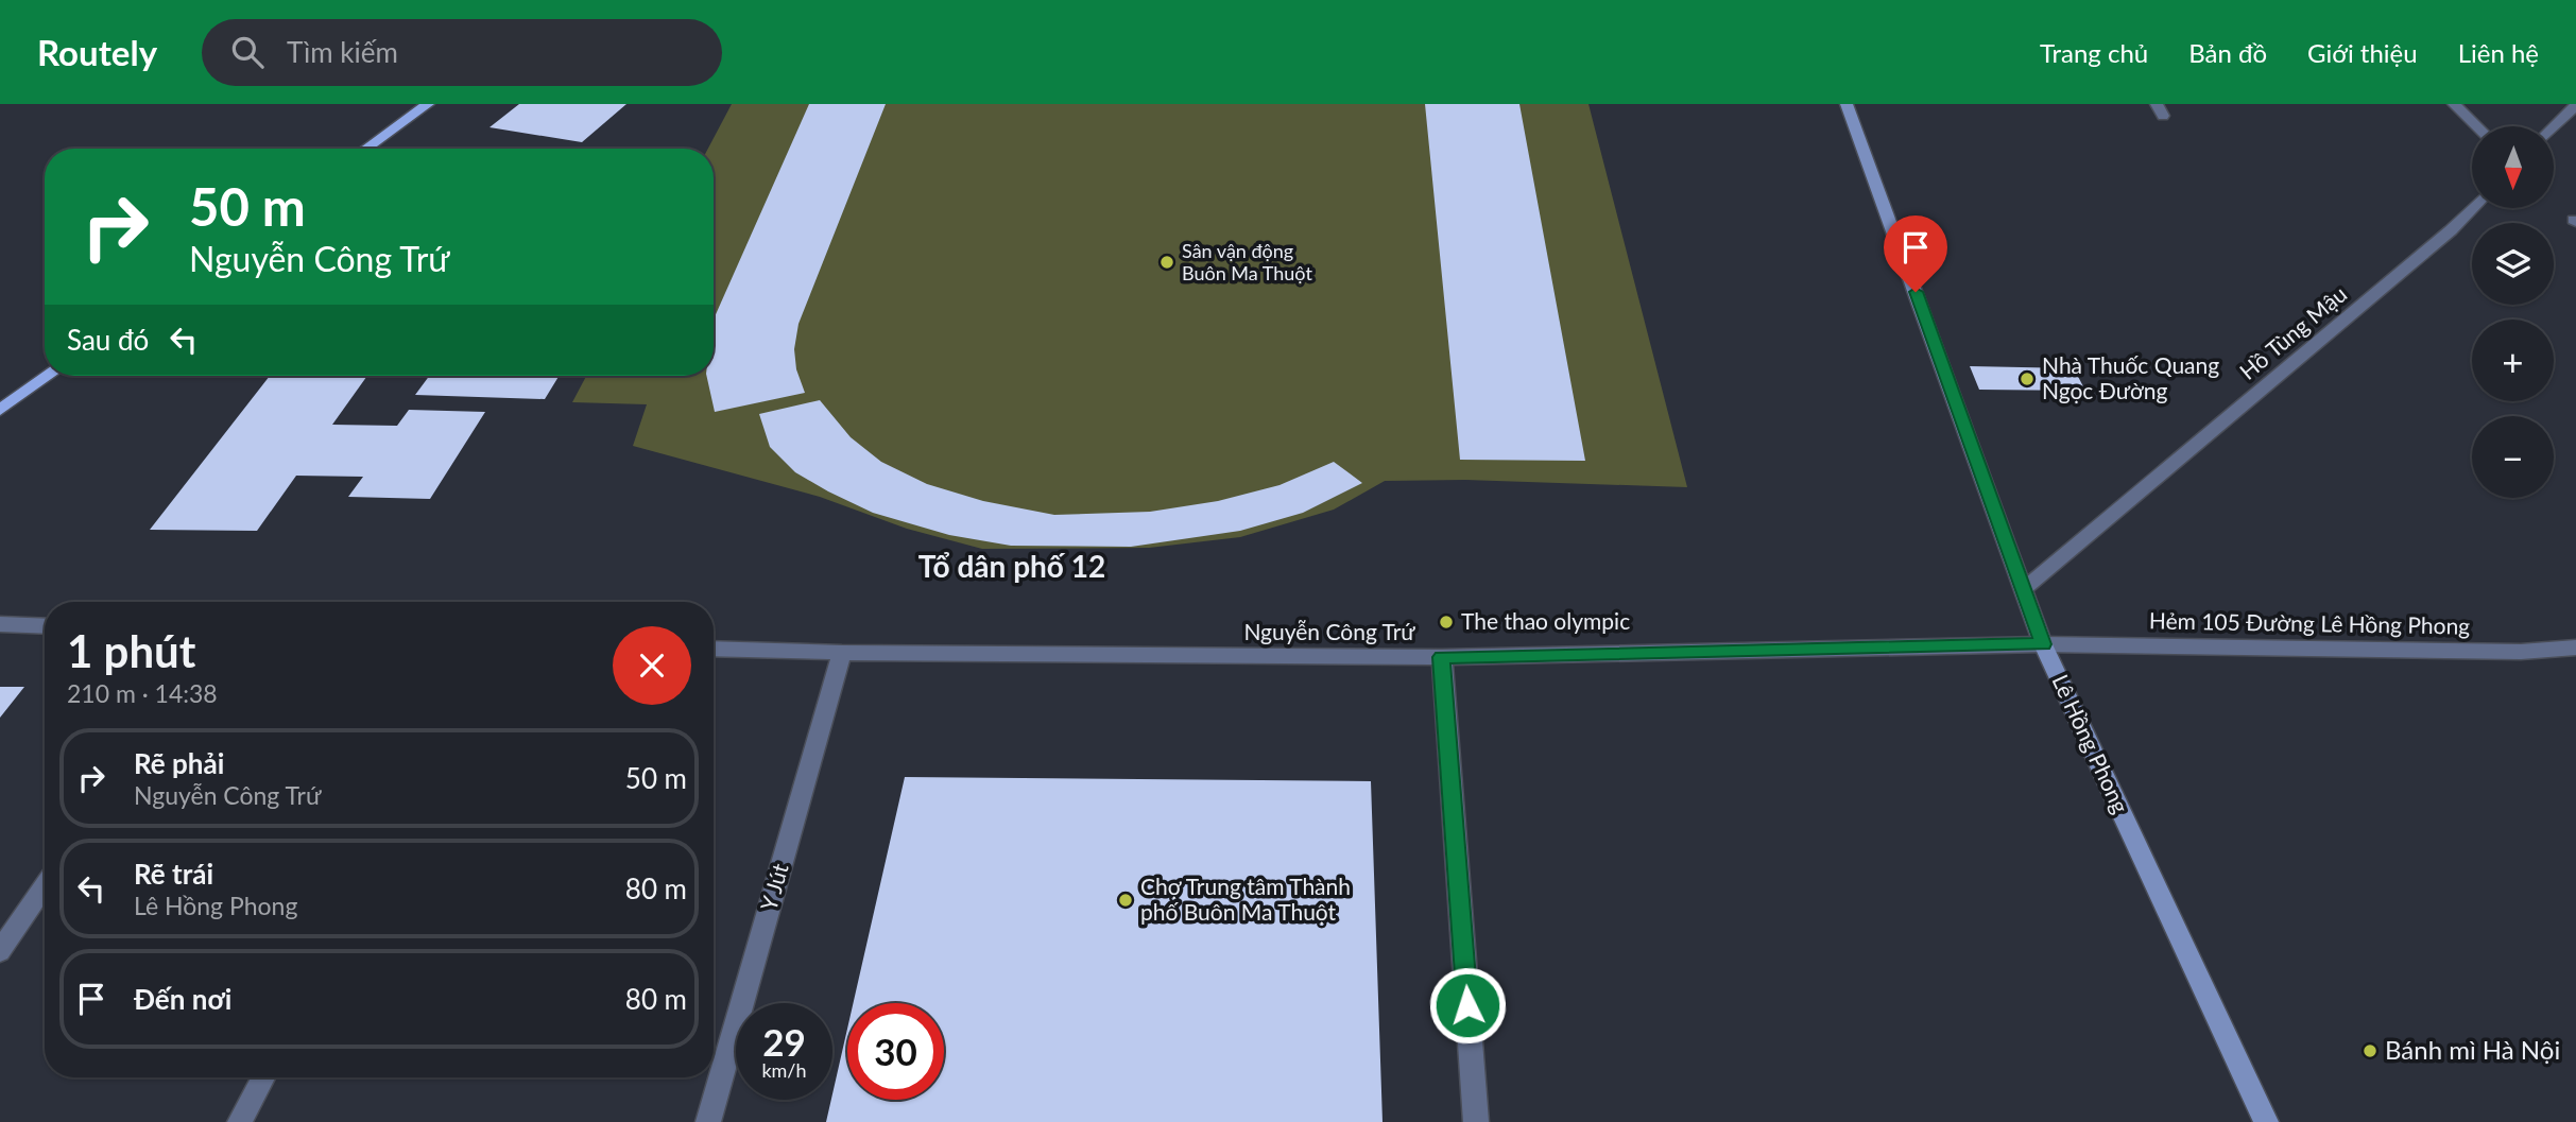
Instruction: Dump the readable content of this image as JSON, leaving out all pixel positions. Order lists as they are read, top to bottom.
{
  "streets": {
    "street": [
      "Hồ Tùng Mậu",
      "Hẻm 105 Đường Lê Hồng Phong",
      "Nguyễn Công Trứ",
      "Lê Hồng Phong",
      "Y Jút"
    ]
  },
  "crossings": [
    ["Hồ Tùng Mậu", "Lê Hồng Phong"],
    ["Hẻm 105 Đường Lê Hồng Phong", "Nguyễn Công Trứ"],
    ["Hẻm 105 Đường Lê Hồng Phong", "Lê Hồng Phong"],
    ["Nguyễn Công Trứ", "Lê Hồng Phong"],
    ["Nguyễn Công Trứ", "Y Jút"]
  ],
  "districts": ["Tổ dân phố 12"],
  "places": [
    "Sân vận động Buôn Ma Thuột",
    "Nhà Thuốc Quang Ngọc Đường",
    "The thao olympic",
    "Chợ Trung tâm Thành phố Buôn Ma Thuột",
    "Bánh mì Hà Nội"
  ],
  "north": "bottom",
  "page": {
    "header": "Routely",
    "search": "Tìm kiếm",
    "nav": [
      "Trang chủ",
      "Bản đồ",
      "Giới thiệu",
      "Liên hệ"
    ],
    "map_buttons": ["+", "−"],
    "turn": ["50 m", "Nguyễn Công Trứ"],
    "then": "Sau đó",
    "heading": ["1 phút", "210 m · 14:38"],
    "list": [
      {
        "name": "Rẽ phải",
        "note": "Nguyễn Công Trứ",
        "value": "50 m"
      },
      {
        "name": "Rẽ trái",
        "note": "Lê Hồng Phong",
        "value": "80 m"
      },
      {
        "name": "Đến nơi",
        "value": "80 m"
      }
    ],
    "speed": "29 km/h",
    "limit": "30"
  }
}
